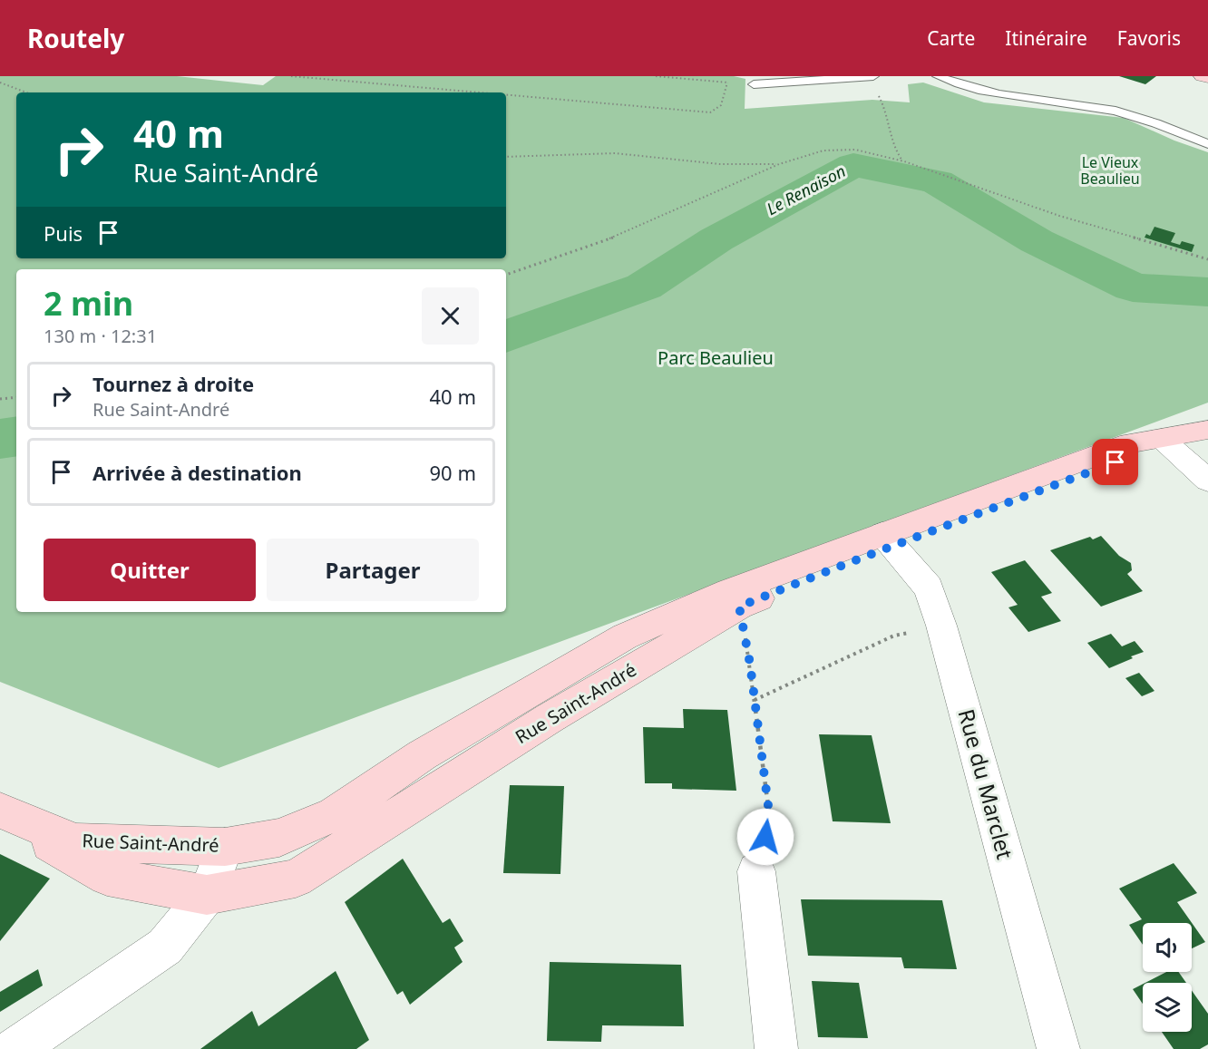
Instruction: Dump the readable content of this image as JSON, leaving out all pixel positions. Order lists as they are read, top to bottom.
{
  "streets": {
    "street": ["Rue Saint-André", "Rue du Marclet"]
  },
  "crossings": [
    ["Rue Saint-André", "Rue du Marclet"]
  ],
  "water": ["Le Renaison"],
  "parks": ["Le Vieux Beaulieu", "Parc Beaulieu"],
  "page": {
    "header": "Routely",
    "nav": ["Carte", "Itinéraire", "Favoris"],
    "turn": ["40 m", "Rue Saint-André"],
    "then": "Puis",
    "heading": ["2 min", "130 m · 12:31"],
    "list": [
      {
        "name": "Tournez à droite",
        "note": "Rue Saint-André",
        "value": "40 m"
      },
      {
        "name": "Arrivée à destination",
        "value": "90 m"
      }
    ],
    "buttons": ["Quitter", "Partager"]
  }
}
